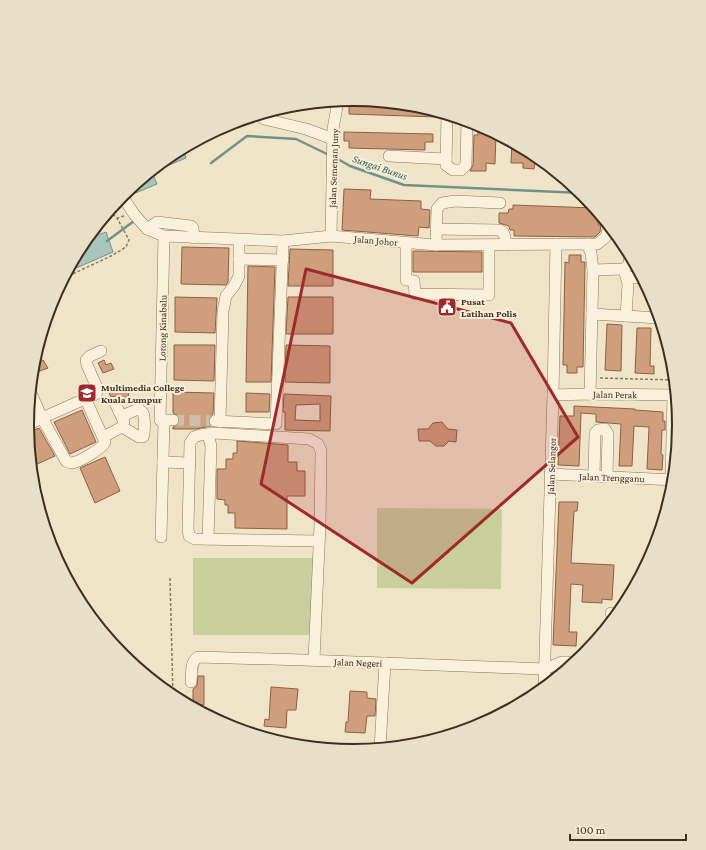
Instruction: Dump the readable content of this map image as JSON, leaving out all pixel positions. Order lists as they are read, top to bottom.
{
  "streets": {
    "lane": [
      "Jalan Semenan Juny",
      "Jalan Johor",
      "Lorong Kinabalu",
      "Jalan Perak",
      "Jalan Selangor",
      "Jalan Trengganu",
      "Jalan Negeri"
    ]
  },
  "crossings": [
    ["Jalan Semenan Juny", "Jalan Johor"],
    ["Jalan Johor", "Lorong Kinabalu"],
    ["Jalan Johor", "Jalan Selangor"],
    ["Jalan Perak", "Jalan Selangor"],
    ["Jalan Selangor", "Jalan Trengganu"],
    ["Jalan Selangor", "Jalan Negeri"]
  ],
  "water": ["Sungai Bunus"],
  "places": {
    "public building": ["Pusat Latihan Polis"],
    "school or university": ["Multimedia College Kuala Lumpur"]
  },
  "scale_bar": "100 m"
}
